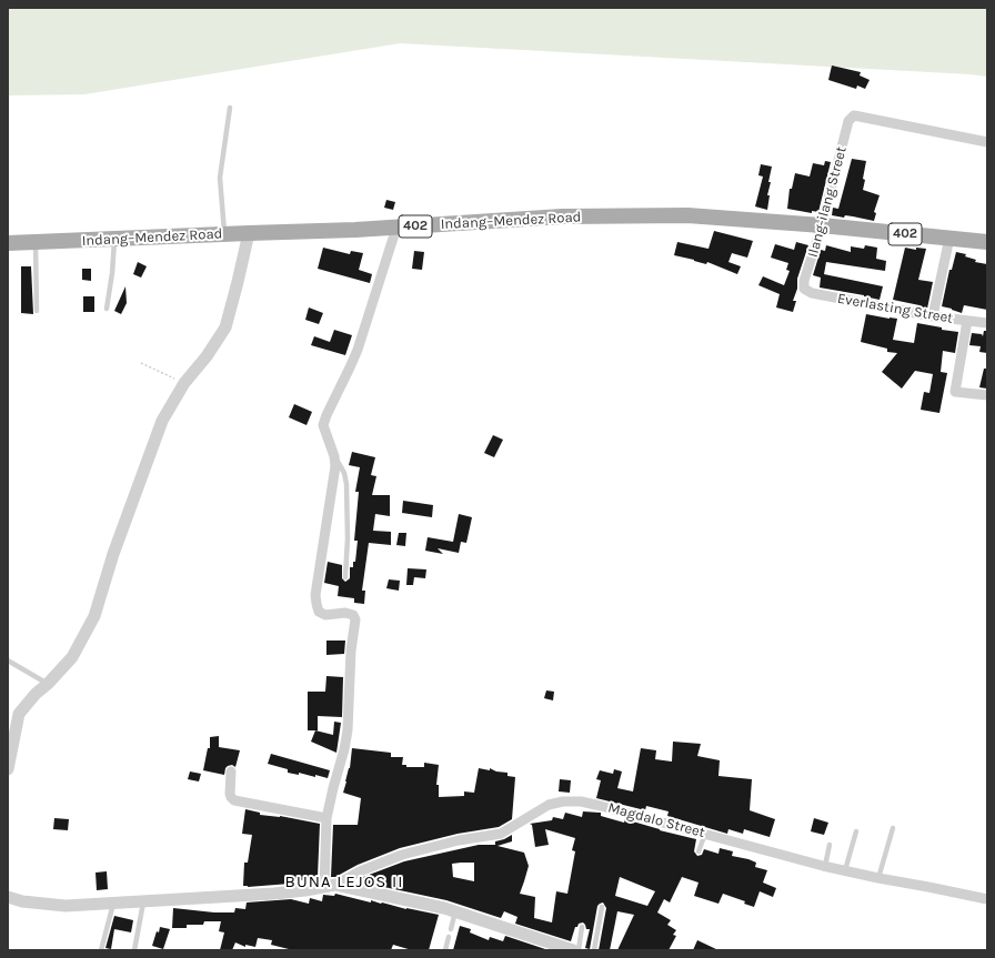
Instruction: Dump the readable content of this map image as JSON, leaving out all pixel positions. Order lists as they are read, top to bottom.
{
  "streets": {
    "main road": ["Indang–Mendez Road", "402"],
    "street": ["Ilang-ilang Street", "Everlasting Street", "Magdalo Street"]
  },
  "crossings": [
    ["Ilang-ilang Street", "Indang–Mendez Road"],
    ["Ilang-ilang Street", "Everlasting Street"]
  ],
  "districts": ["BUNA LEJOS II"]
}
